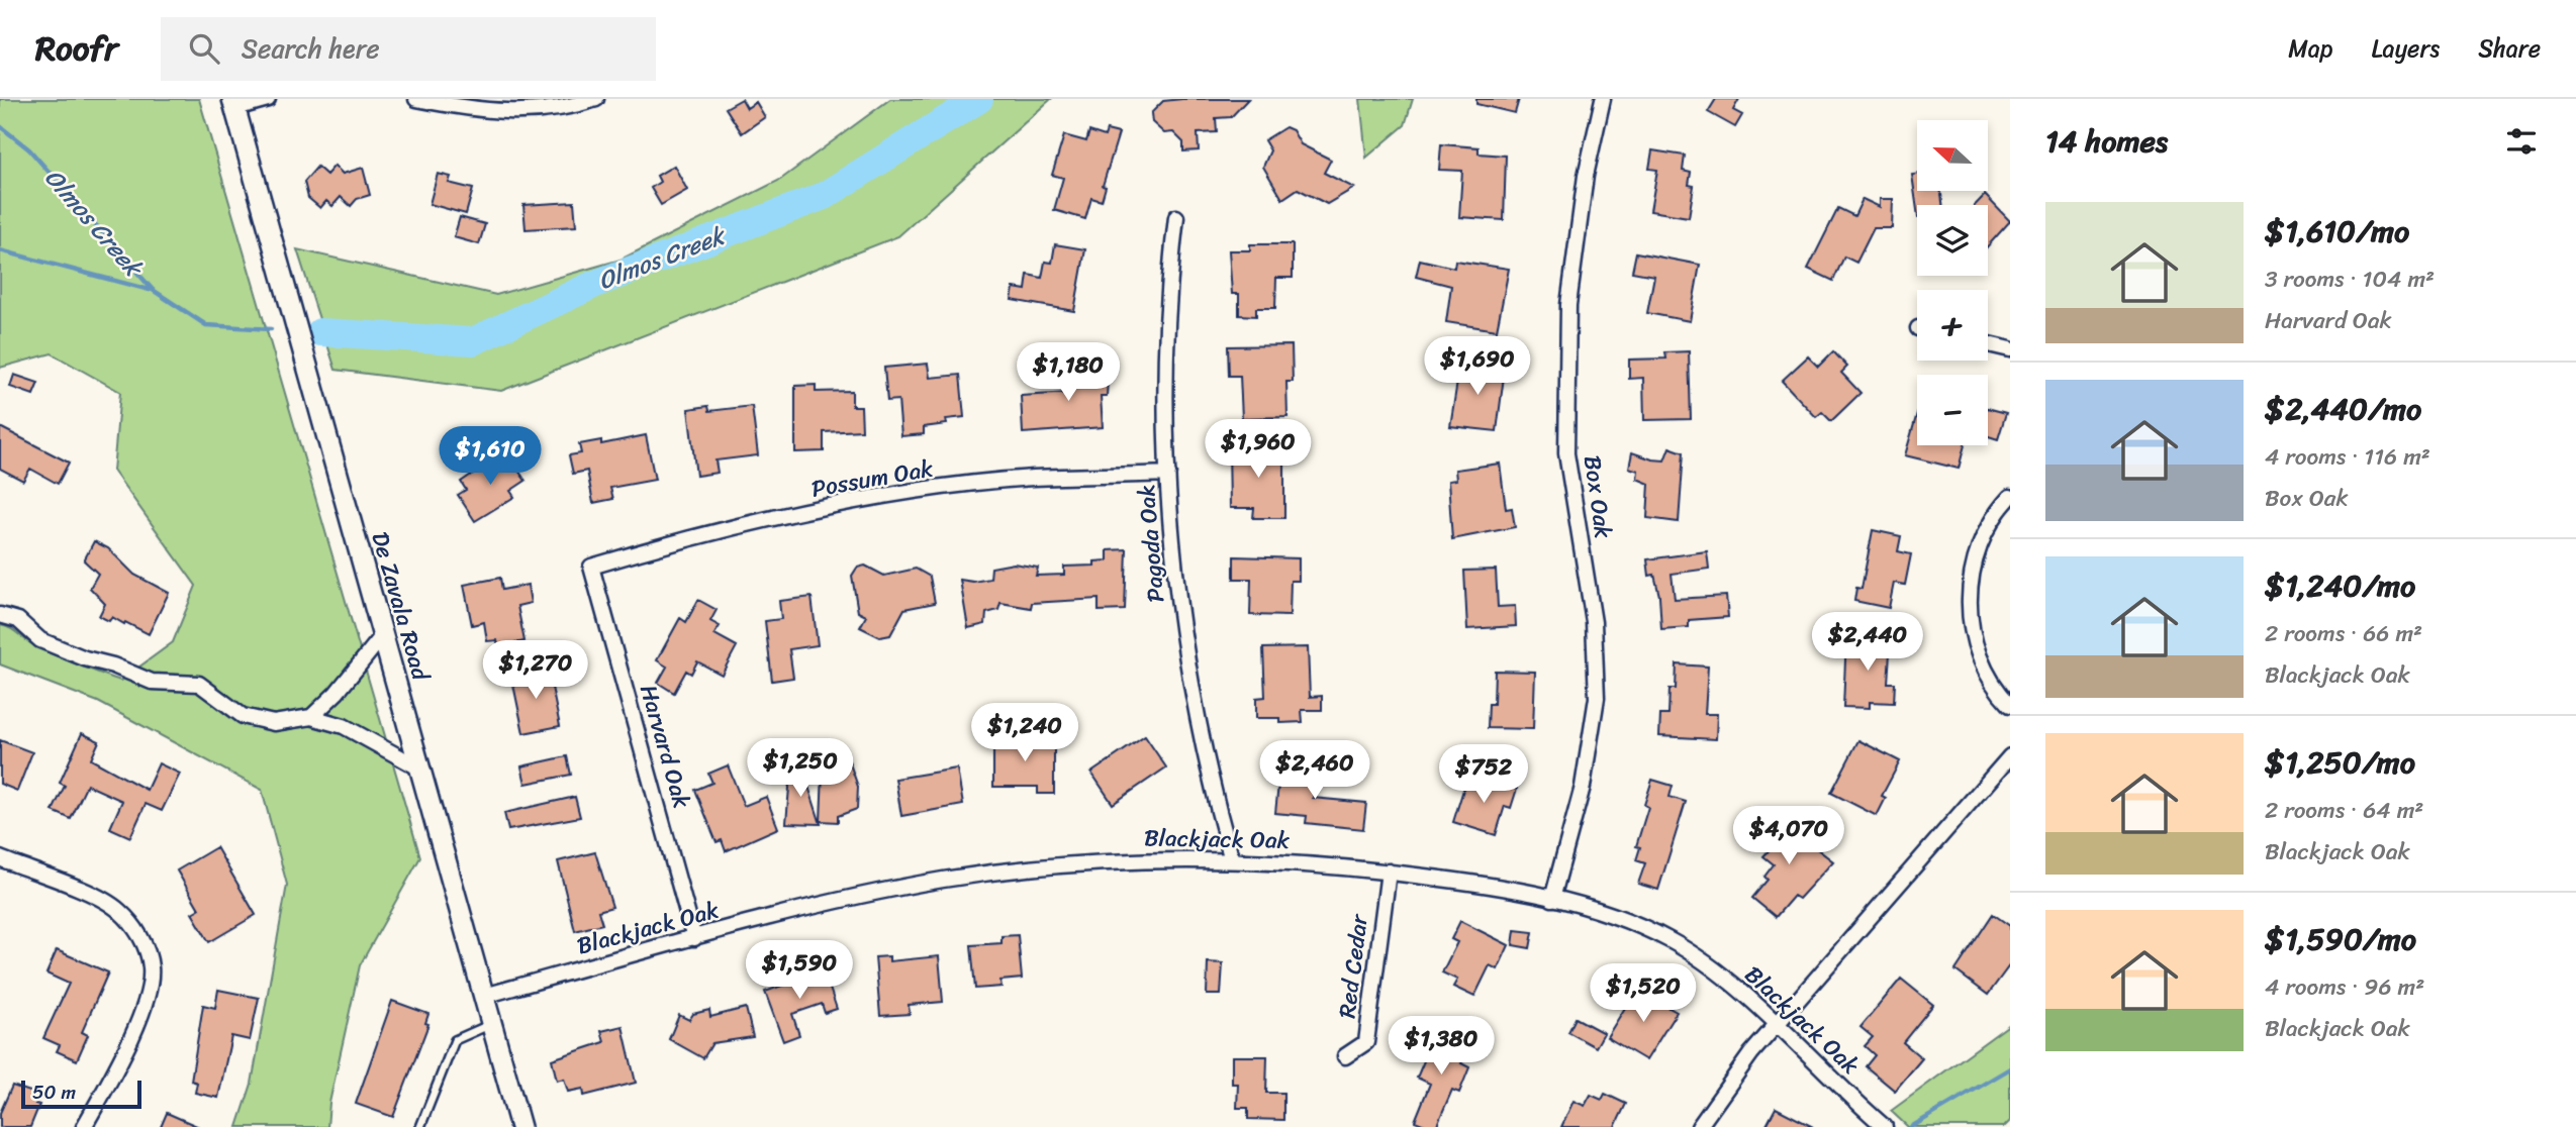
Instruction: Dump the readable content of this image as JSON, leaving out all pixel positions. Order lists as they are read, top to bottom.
{
  "streets": {
    "main road": ["De Zavala Road"],
    "street": [
      "Possum Oak",
      "Box Oak",
      "Pagoda Oak",
      "Harvard Oak",
      "Blackjack Oak",
      "Red Cedar"
    ]
  },
  "crossings": [
    ["Possum Oak", "Pagoda Oak"],
    ["Possum Oak", "Harvard Oak"],
    ["Box Oak", "Blackjack Oak"],
    ["Pagoda Oak", "Blackjack Oak"],
    ["De Zavala Road", "Blackjack Oak"],
    ["Harvard Oak", "Blackjack Oak"],
    ["Blackjack Oak", "Red Cedar"]
  ],
  "water": ["Olmos Creek"],
  "scale_bar": "50 m",
  "north": "left",
  "page": {
    "header": "Roofr",
    "search": "Search here",
    "nav": ["Map", "Layers", "Share"],
    "heading": "14 homes",
    "map_buttons": ["+", "−"],
    "list": [
      {
        "name": "$1,610/mo",
        "note": "3 rooms · 104 m² · Harvard Oak"
      },
      {
        "name": "$2,440/mo",
        "note": "4 rooms · 116 m² · Box Oak"
      },
      {
        "name": "$1,240/mo",
        "note": "2 rooms · 66 m² · Blackjack Oak"
      },
      {
        "name": "$1,250/mo",
        "note": "2 rooms · 64 m² · Blackjack Oak"
      },
      {
        "name": "$1,590/mo",
        "note": "4 rooms · 96 m² · Blackjack Oak"
      }
    ],
    "price": [
      "$1,690",
      "$1,180",
      "$1,960",
      "$1,610",
      "$2,440",
      "$1,270",
      "$1,240",
      "$1,250",
      "$2,460",
      "$752",
      "$4,070",
      "$1,590",
      "$1,520",
      "$1,380"
    ],
    "scale": "50 m"
  }
}
